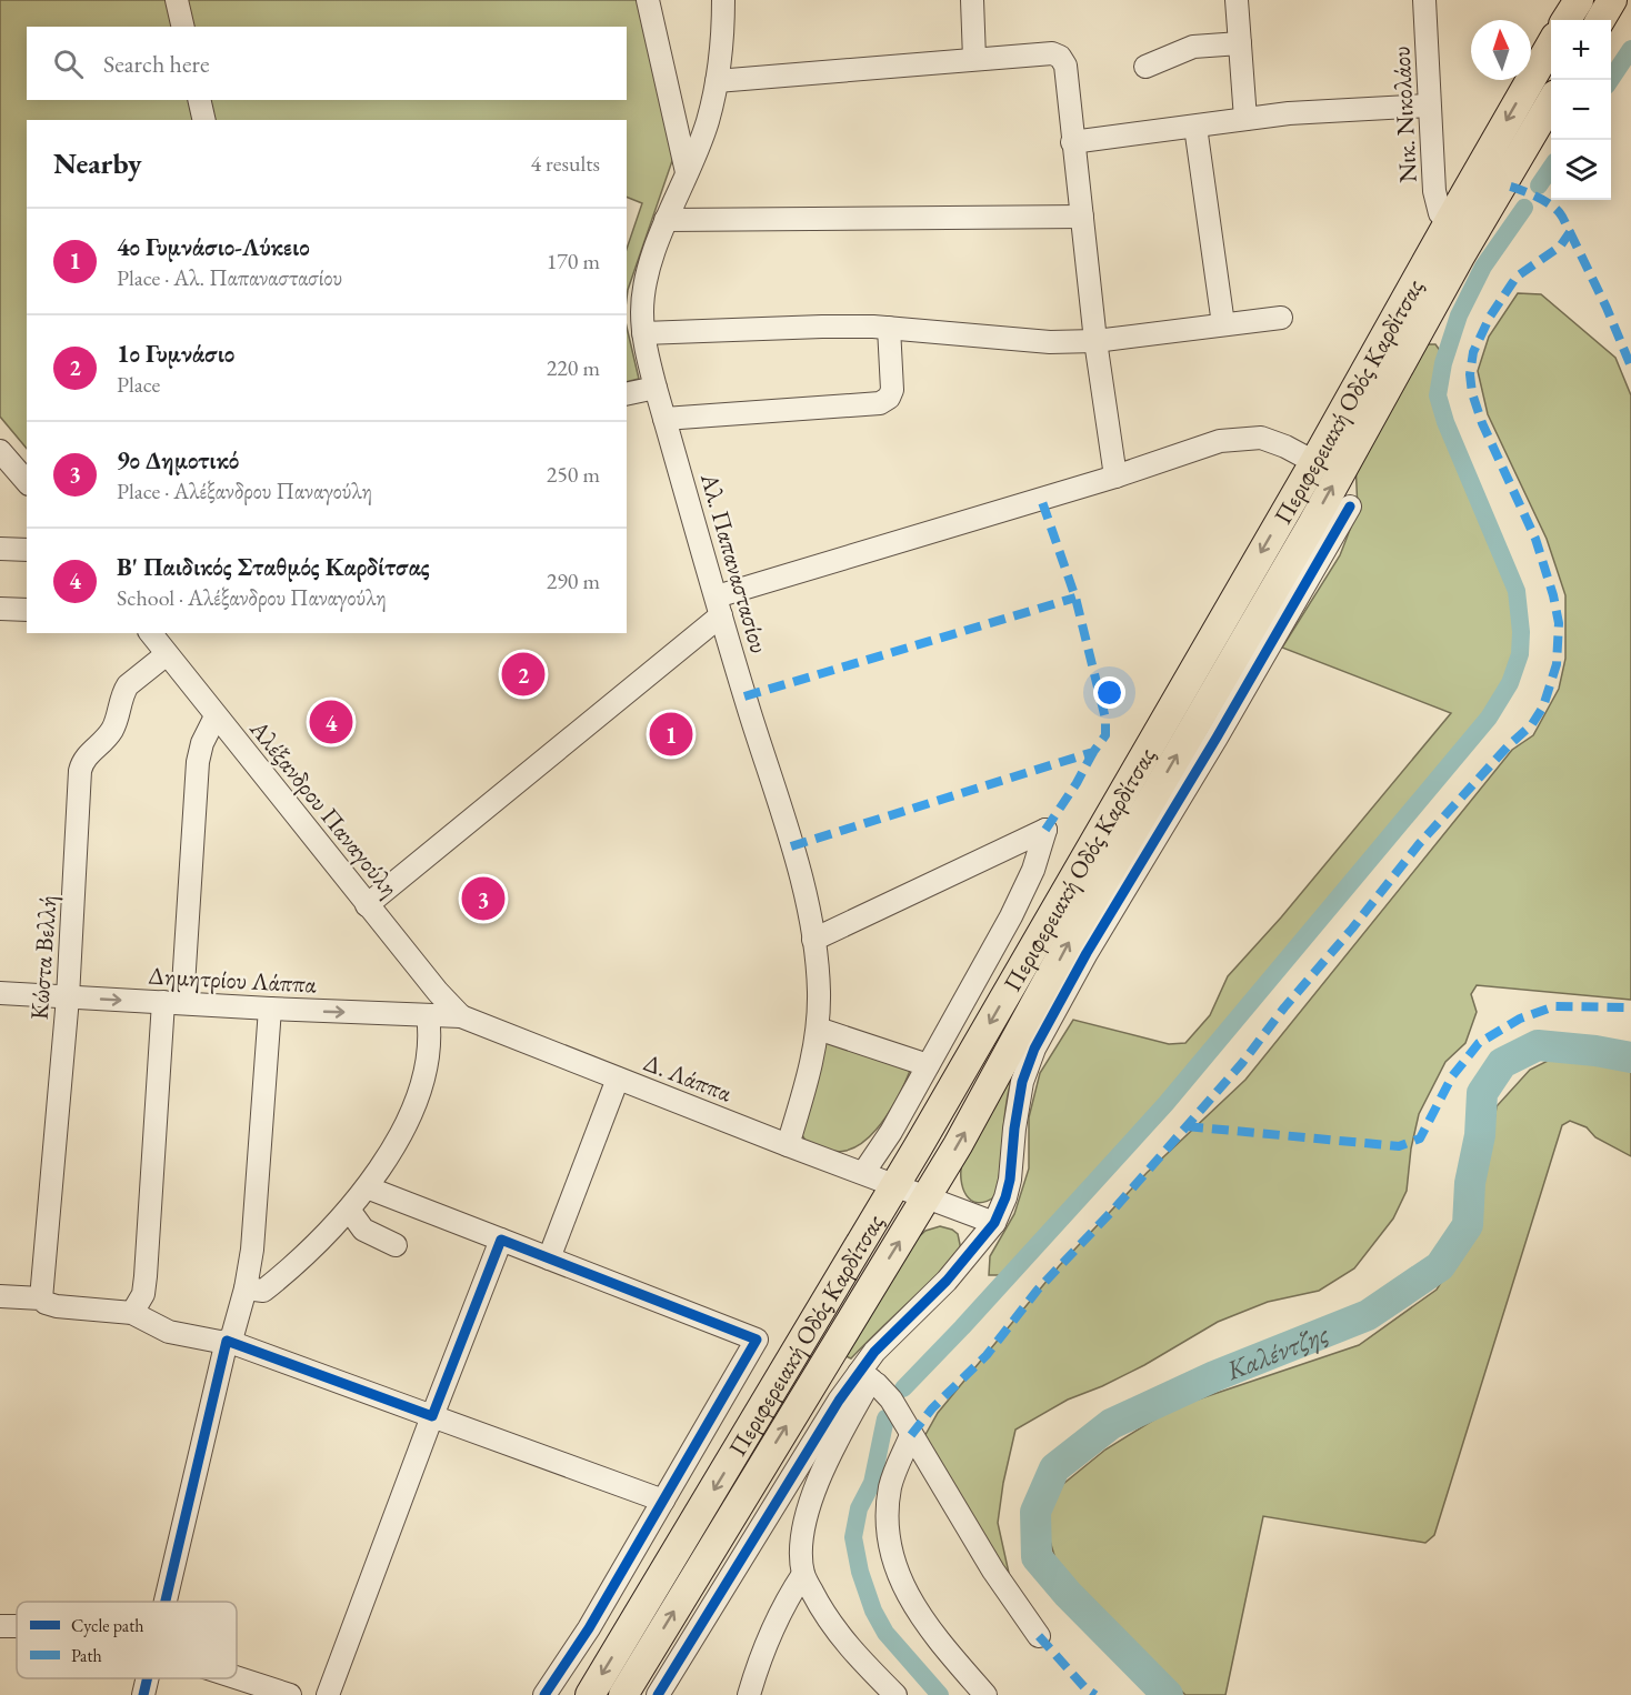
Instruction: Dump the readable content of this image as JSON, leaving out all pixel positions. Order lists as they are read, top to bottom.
{
  "streets": {
    "main road": ["Περιφερειακή Οδός Καρδίτσας"],
    "street": [
      "Νικ. Νικολάου",
      "Αλ. Παπαναστασίου",
      "Αλέξανδρου Παναγούλη",
      "Κώστα Βελλή",
      "Δημητρίου Λάππα",
      "Δ. Λάππα"
    ]
  },
  "crossings": [
    ["Νικ. Νικολάου", "Περιφερειακή Οδός Καρδίτσας"],
    ["Περιφερειακή Οδός Καρδίτσας", "Δ. Λάππα"],
    ["Αλ. Παπαναστασίου", "Δ. Λάππα"],
    ["Αλέξανδρου Παναγούλη", "Κώστα Βελλή"],
    ["Αλέξανδρου Παναγούλη", "Δημητρίου Λάππα"],
    ["Αλέξανδρου Παναγούλη", "Δ. Λάππα"],
    ["Κώστα Βελλή", "Δημητρίου Λάππα"],
    ["Δημητρίου Λάππα", "Δ. Λάππα"]
  ],
  "one_way": ["Δημητρίου Λάππα"],
  "water": ["Καλέντζης"],
  "legend": ["Cycle path", "Path"],
  "north": "top",
  "page": {
    "map_buttons": ["+", "−"],
    "search": "Search here",
    "heading": ["Nearby", "4 results"],
    "list": [
      {
        "mark": "1",
        "name": "4ο Γυμνάσιο-Λύκειο",
        "note": "Place · Αλ. Παπαναστασίου",
        "value": "170 m"
      },
      {
        "mark": "2",
        "name": "1ο Γυμνάσιο",
        "note": "Place",
        "value": "220 m"
      },
      {
        "mark": "3",
        "name": "9ο Δημοτικό",
        "note": "Place · Αλέξανδρου Παναγούλη",
        "value": "250 m"
      },
      {
        "mark": "4",
        "name": "Β' Παιδικός Σταθμός Καρδίτσας",
        "note": "School · Αλέξανδρου Παναγούλη",
        "value": "290 m"
      }
    ],
    "pins": [
      "2",
      "4",
      "1",
      "3"
    ]
  }
}
